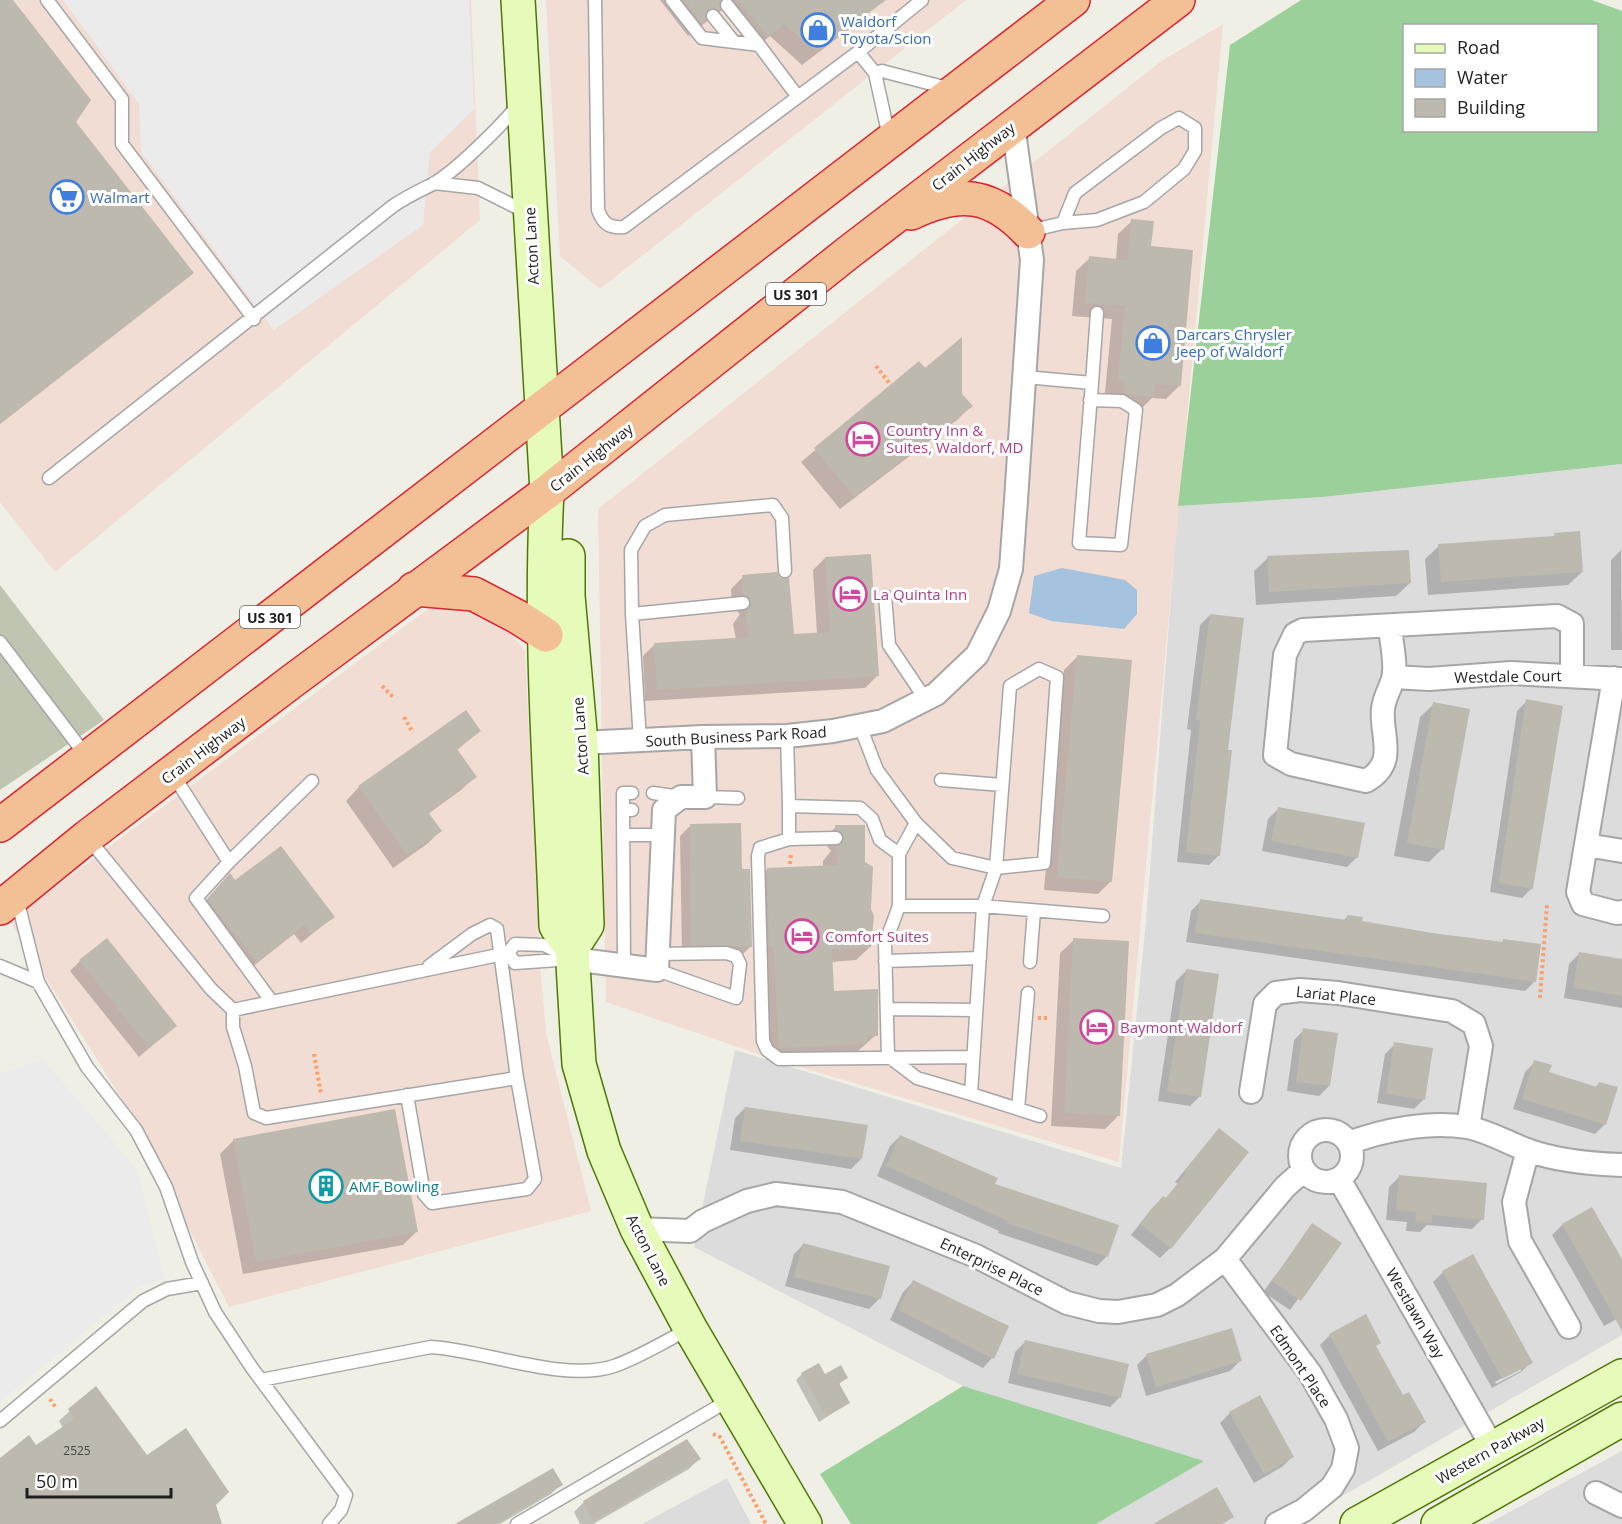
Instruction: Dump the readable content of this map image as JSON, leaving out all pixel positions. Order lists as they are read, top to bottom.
{
  "streets": {
    "highway": ["Crain Highway", "US 301"],
    "main road": ["Acton Lane", "Western Parkway"],
    "street": [
      "Westdale Court",
      "South Business Park Road",
      "Lariat Place",
      "Enterprise Place",
      "Westlawn Way",
      "Edmont Place"
    ]
  },
  "crossings": [
    ["Crain Highway", "Acton Lane"],
    ["Crain Highway", "South Business Park Road"],
    ["Acton Lane", "US 301"],
    ["Acton Lane", "South Business Park Road"],
    ["Acton Lane", "Enterprise Place"],
    ["Enterprise Place", "Westlawn Way"],
    ["Enterprise Place", "Edmont Place"],
    ["Westlawn Way", "Western Parkway"]
  ],
  "places": {
    "shop": ["Waldorf Toyota/Scion", "Darcars Chrysler Jeep of Waldorf"],
    "supermarket": ["Walmart"],
    "hotel": [
      "Country Inn & Suites, Waldorf, MD",
      "La Quinta Inn",
      "Comfort Suites",
      "Baymont Waldorf"
    ],
    "building": ["AMF Bowling"]
  },
  "house_numbers": ["2525"],
  "legend": ["Road", "Water", "Building"],
  "scale_bar": "50 m"
}
